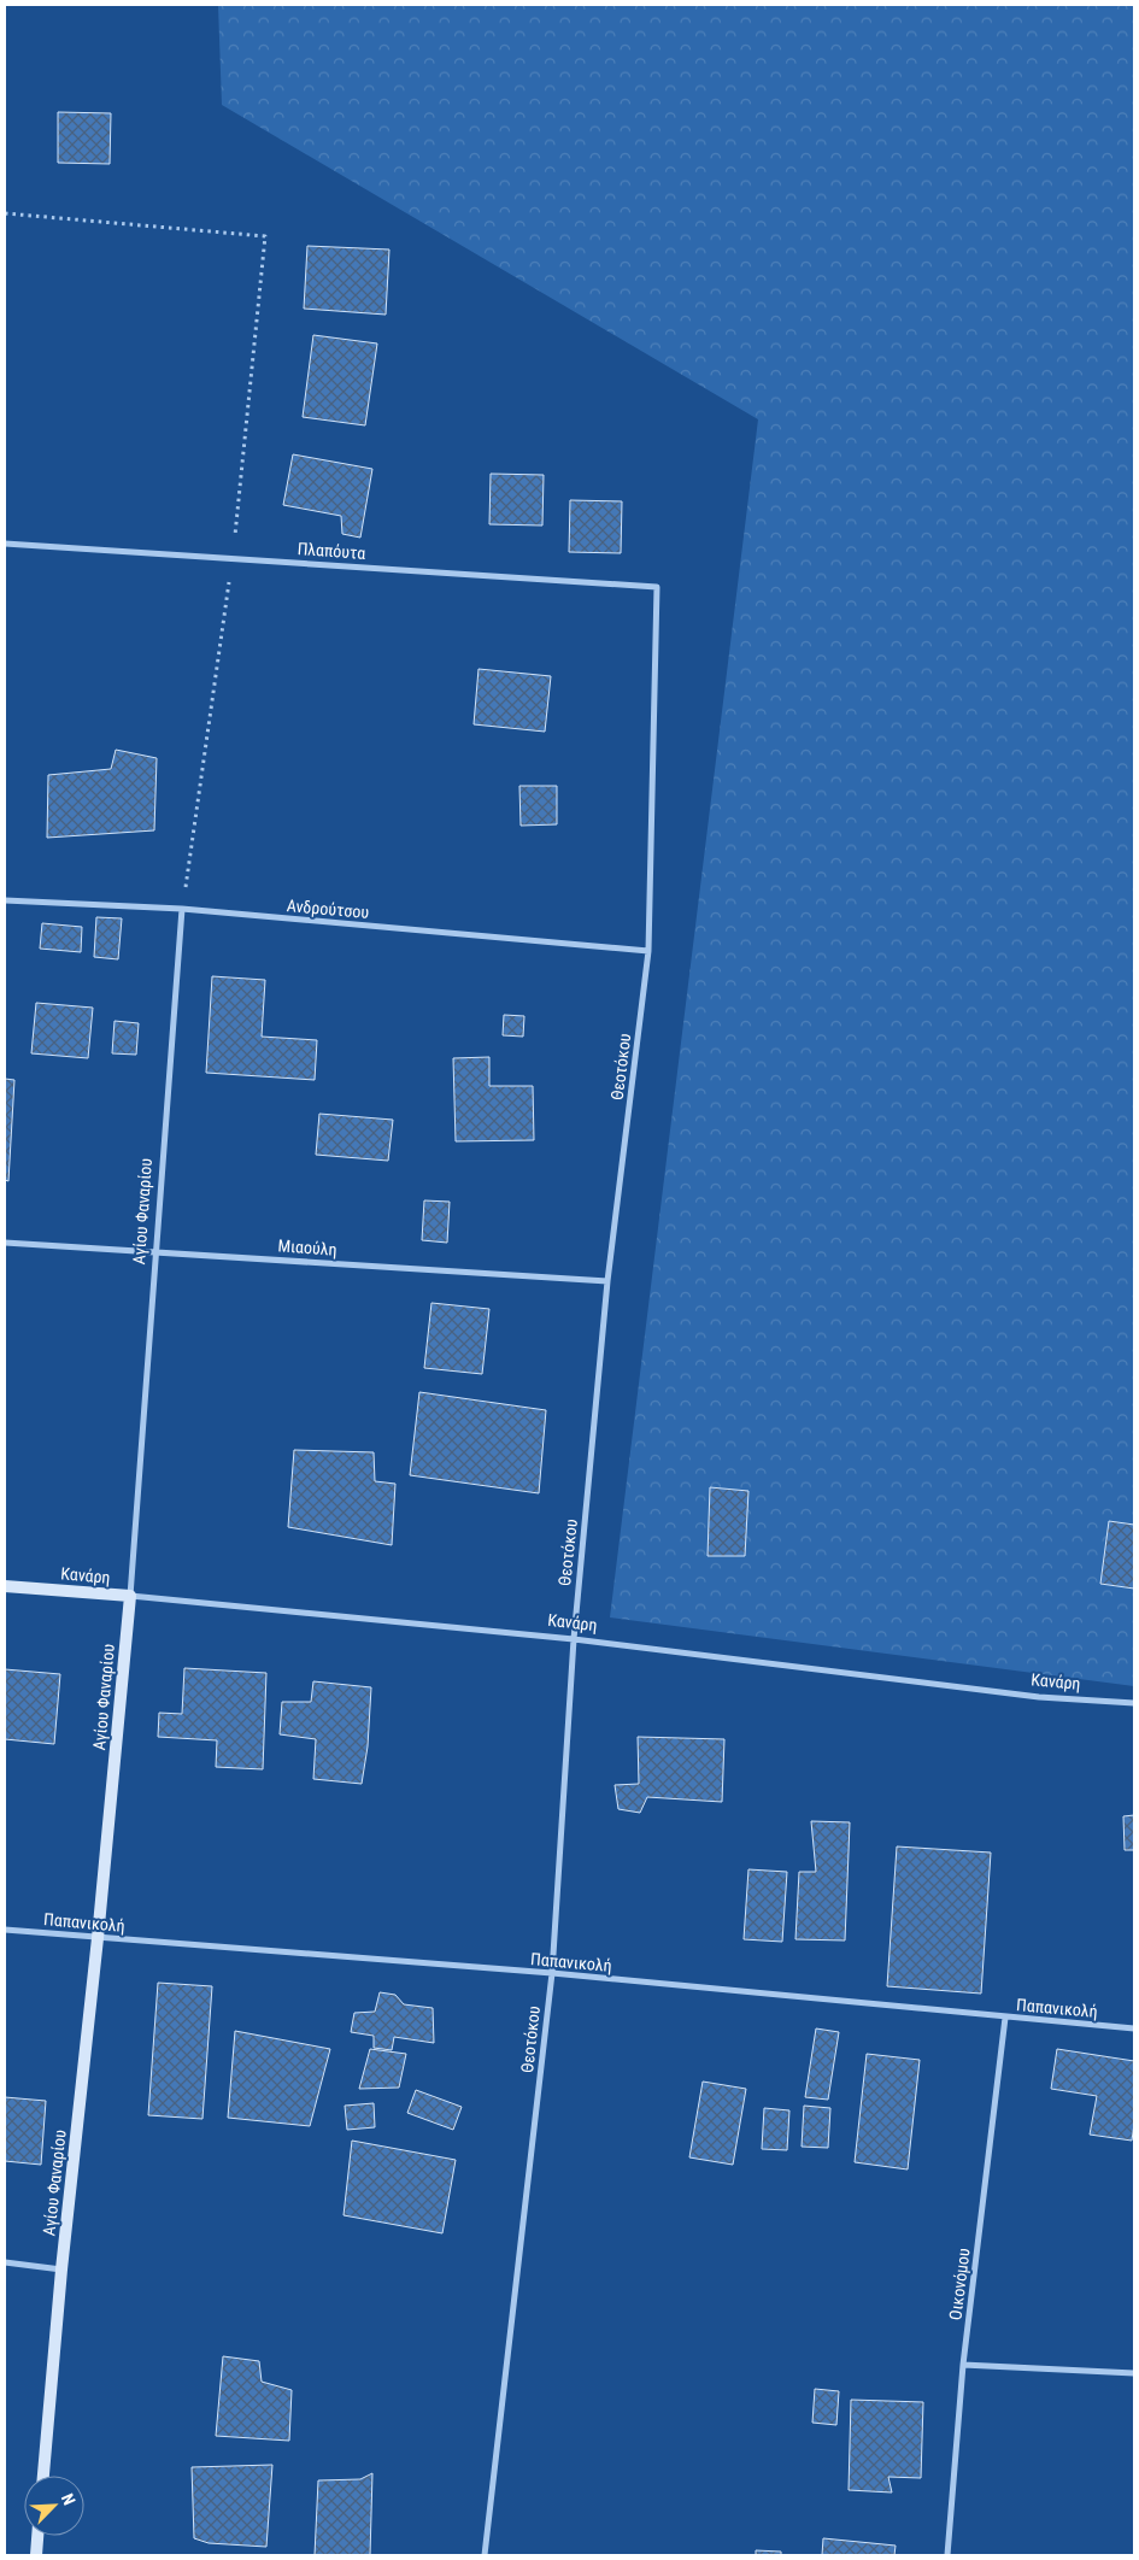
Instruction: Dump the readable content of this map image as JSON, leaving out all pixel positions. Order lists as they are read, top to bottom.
{
  "streets": {
    "street": [
      "Πλαπόυτα",
      "Ανδρούτσου",
      "Θεοτόκου",
      "Αγίου Φαναρίου",
      "Μιαούλη",
      "Κανάρη",
      "Παπανικολή",
      "Οικονόμου"
    ]
  },
  "crossings": [
    ["Πλαπόυτα", "Θεοτόκου"],
    ["Ανδρούτσου", "Θεοτόκου"],
    ["Ανδρούτσου", "Αγίου Φαναρίου"],
    ["Θεοτόκου", "Μιαούλη"],
    ["Θεοτόκου", "Κανάρη"],
    ["Θεοτόκου", "Παπανικολή"],
    ["Αγίου Φαναρίου", "Μιαούλη"],
    ["Αγίου Φαναρίου", "Κανάρη"],
    ["Αγίου Φαναρίου", "Παπανικολή"],
    ["Παπανικολή", "Οικονόμου"]
  ],
  "north": "top right"
}
